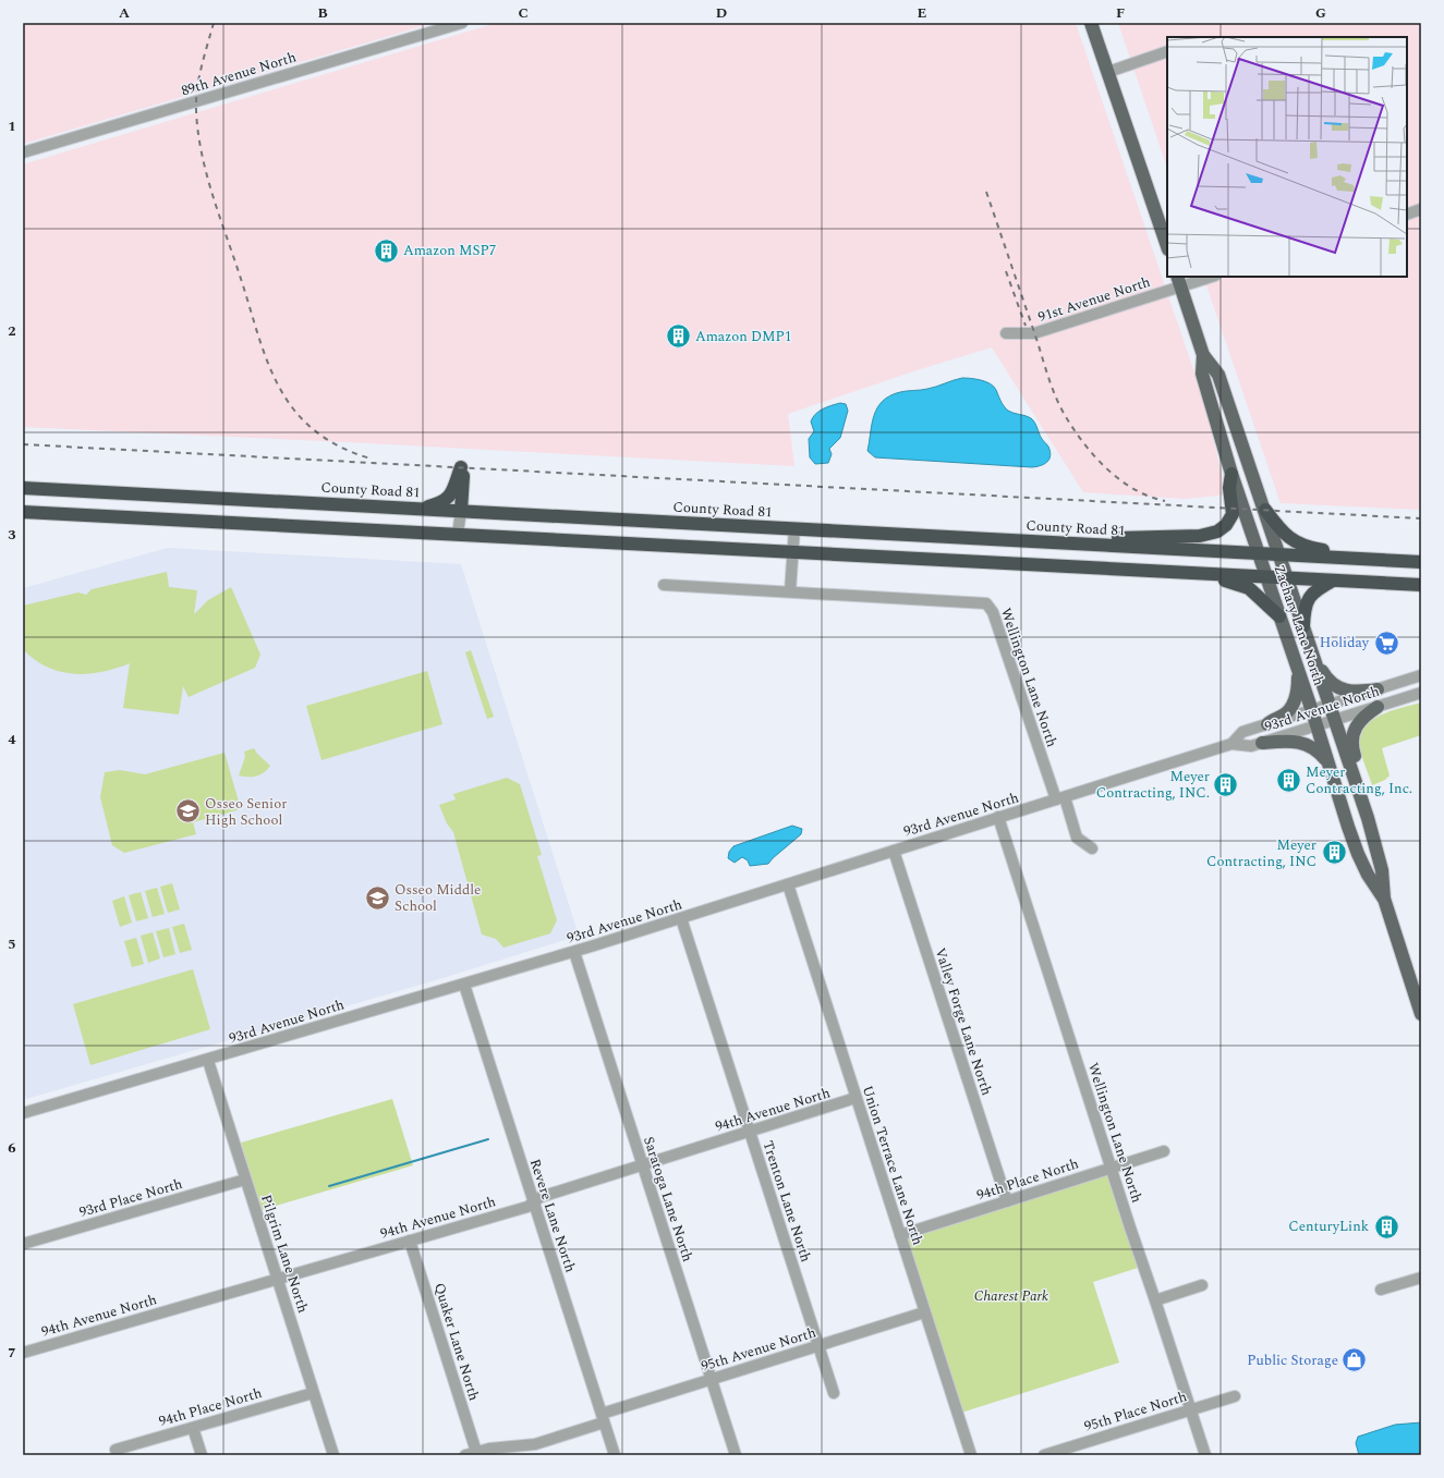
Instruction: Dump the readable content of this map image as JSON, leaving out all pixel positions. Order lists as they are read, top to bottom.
{
  "streets": {
    "highway": ["County Road 81"],
    "main road": ["Zachary Lane North"],
    "street": [
      "89th Avenue North",
      "91st Avenue North",
      "Wellington Lane North",
      "93rd Avenue North",
      "Valley Forge Lane North",
      "94th Avenue North",
      "Union Terrace Lane North",
      "94th Place North",
      "93rd Place North",
      "Saratoga Lane North",
      "Trenton Lane North",
      "Revere Lane North",
      "Pilgrim Lane North",
      "Quaker Lane North",
      "95th Avenue North",
      "95th Place North"
    ]
  },
  "crossings": [
    ["91st Avenue North", "Zachary Lane North"],
    ["County Road 81", "Zachary Lane North"],
    ["Zachary Lane North", "93rd Avenue North"],
    ["Wellington Lane North", "93rd Avenue North"],
    ["Wellington Lane North", "94th Place North"],
    ["Wellington Lane North", "95th Place North"],
    ["93rd Avenue North", "Valley Forge Lane North"],
    ["93rd Avenue North", "Union Terrace Lane North"],
    ["93rd Avenue North", "Saratoga Lane North"],
    ["93rd Avenue North", "Trenton Lane North"],
    ["93rd Avenue North", "Revere Lane North"],
    ["93rd Avenue North", "Pilgrim Lane North"],
    ["Valley Forge Lane North", "94th Place North"],
    ["94th Avenue North", "Union Terrace Lane North"],
    ["94th Avenue North", "Saratoga Lane North"],
    ["94th Avenue North", "Trenton Lane North"],
    ["94th Avenue North", "Revere Lane North"],
    ["94th Avenue North", "Pilgrim Lane North"],
    ["94th Avenue North", "Quaker Lane North"],
    ["Union Terrace Lane North", "94th Place North"],
    ["Union Terrace Lane North", "95th Avenue North"],
    ["94th Place North", "Pilgrim Lane North"],
    ["93rd Place North", "Pilgrim Lane North"],
    ["Saratoga Lane North", "95th Avenue North"],
    ["Trenton Lane North", "95th Avenue North"],
    ["Revere Lane North", "95th Avenue North"],
    ["Quaker Lane North", "95th Avenue North"]
  ],
  "parks": ["Charest Park"],
  "places": {
    "building": [
      "Amazon MSP7",
      "Amazon DMP1",
      "Meyer Contracting, Inc.",
      "Meyer Contracting, INC.",
      "Meyer Contracting, INC",
      "CenturyLink"
    ],
    "supermarket": ["Holiday"],
    "school or university": ["Osseo Senior High School", "Osseo Middle School"],
    "shop": ["Public Storage"]
  },
  "grid": {
    "columns": [
      "A",
      "B",
      "C",
      "D",
      "E",
      "F",
      "G"
    ],
    "rows": [
      "1",
      "2",
      "3",
      "4",
      "5",
      "6",
      "7"
    ]
  }
}
